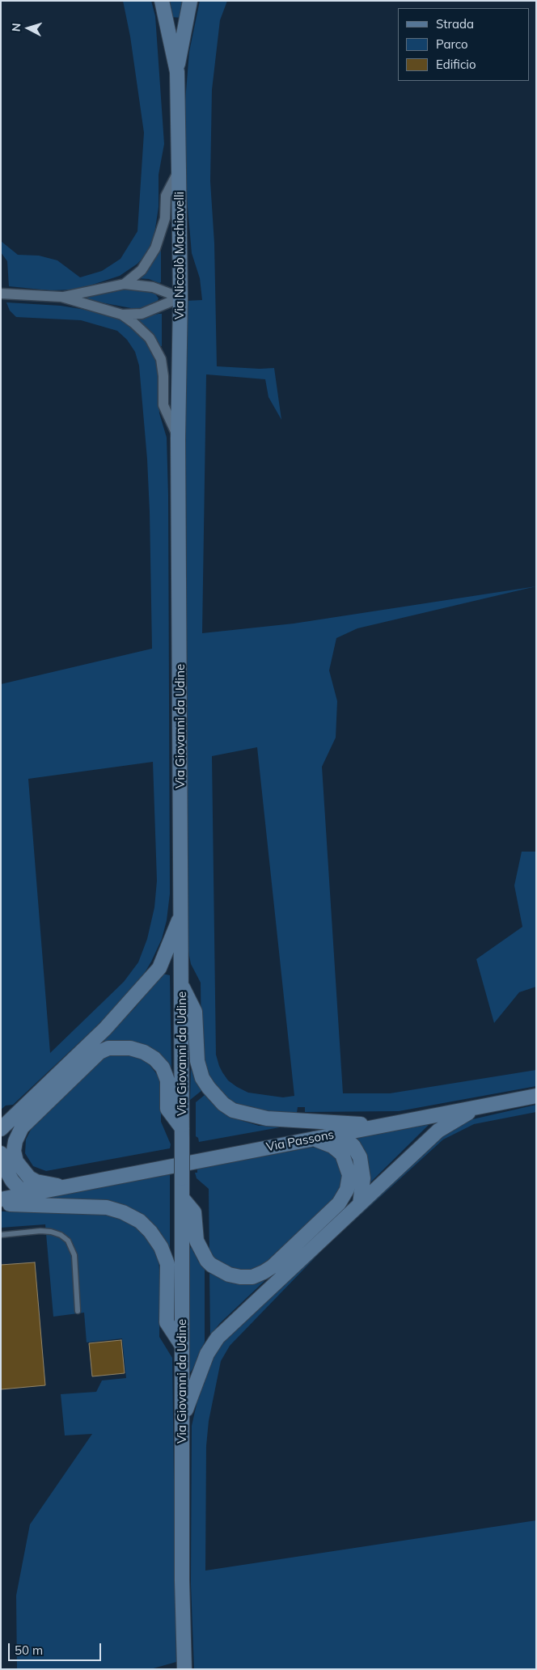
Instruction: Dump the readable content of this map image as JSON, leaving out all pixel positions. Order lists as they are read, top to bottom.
{
  "streets": {
    "street": ["Via Niccolò Machiavelli", "Via Giovanni da Udine", "Via Passons"]
  },
  "crossings": [
    ["Via Niccolò Machiavelli", "Via Giovanni da Udine"]
  ],
  "legend": ["Strada", "Parco", "Edificio"],
  "scale_bar": "50 m",
  "north": "left"
}
